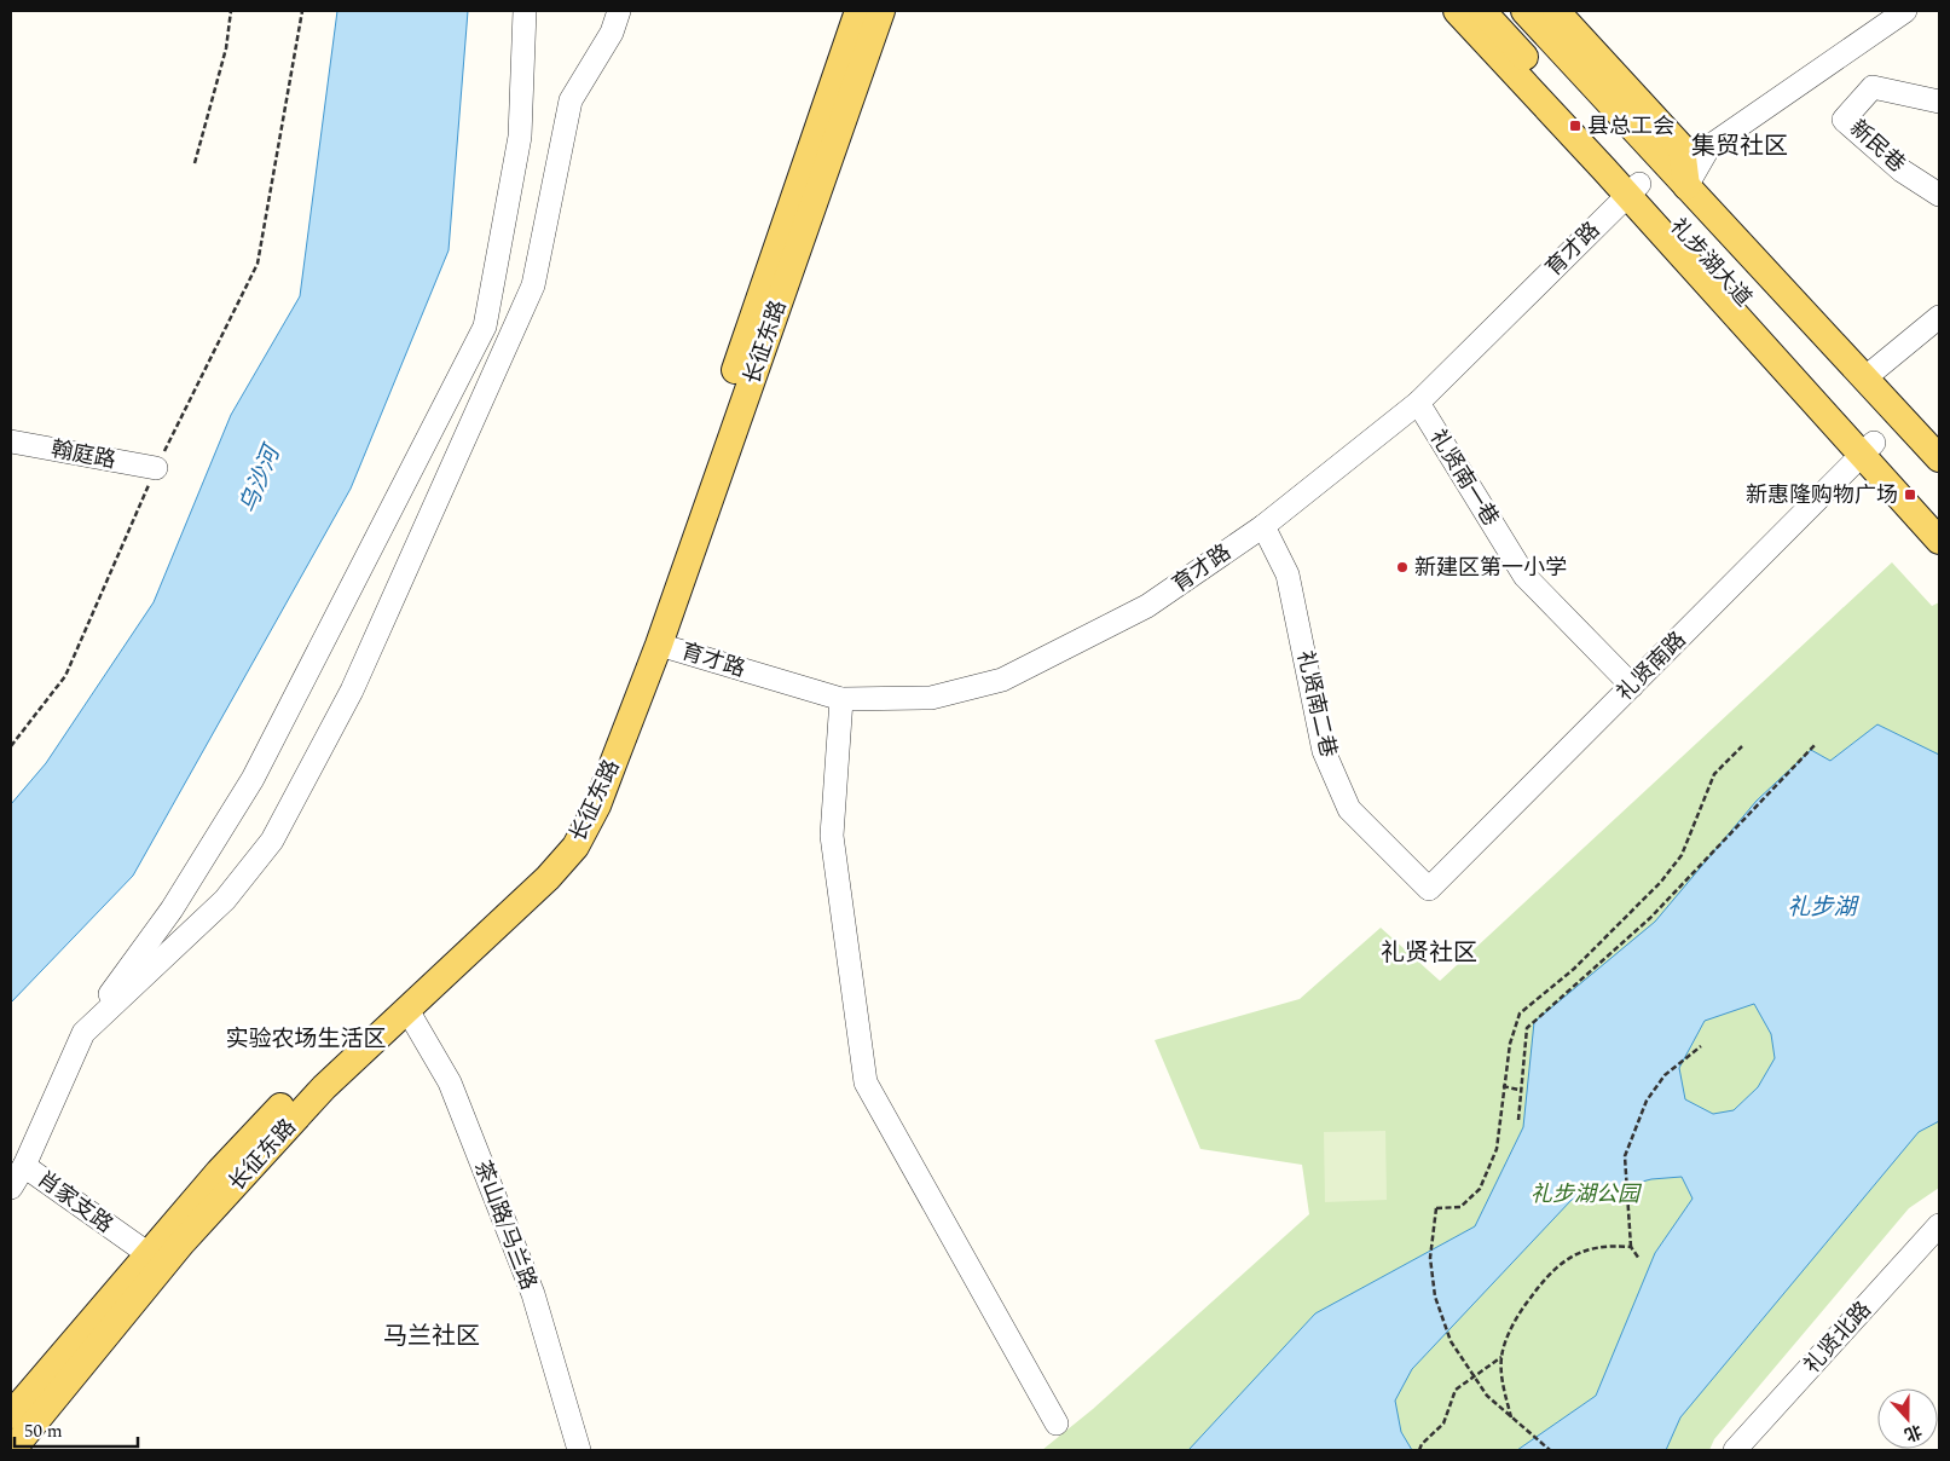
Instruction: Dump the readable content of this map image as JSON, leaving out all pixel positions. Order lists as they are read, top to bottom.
{
  "streets": {
    "main road": ["礼步湖大道", "长征东路"],
    "street": [
      "新民巷",
      "育才路",
      "翰庭路",
      "礼贤南一巷",
      "礼贤南路",
      "礼贤南二巷",
      "肖家支路",
      "茶山路/马兰路",
      "礼贤北路"
    ]
  },
  "crossings": [
    ["育才路", "礼步湖大道"],
    ["育才路", "长征东路"],
    ["育才路", "礼贤南一巷"],
    ["育才路", "礼贤南二巷"],
    ["礼步湖大道", "礼贤南路"],
    ["长征东路", "肖家支路"],
    ["长征东路", "茶山路/马兰路"],
    ["礼贤南一巷", "礼贤南路"],
    ["礼贤南路", "礼贤南二巷"]
  ],
  "districts": [
    "集贸社区",
    "礼贤社区",
    "实验农场生活区",
    "马兰社区"
  ],
  "water": ["乌沙河", "礼步湖"],
  "parks": ["礼步湖公园"],
  "places": {
    "transit": ["县总工会", "新惠隆购物广场"],
    "other": ["新建区第一小学"]
  },
  "scale_bar": "50 m",
  "north": "bottom"
}
